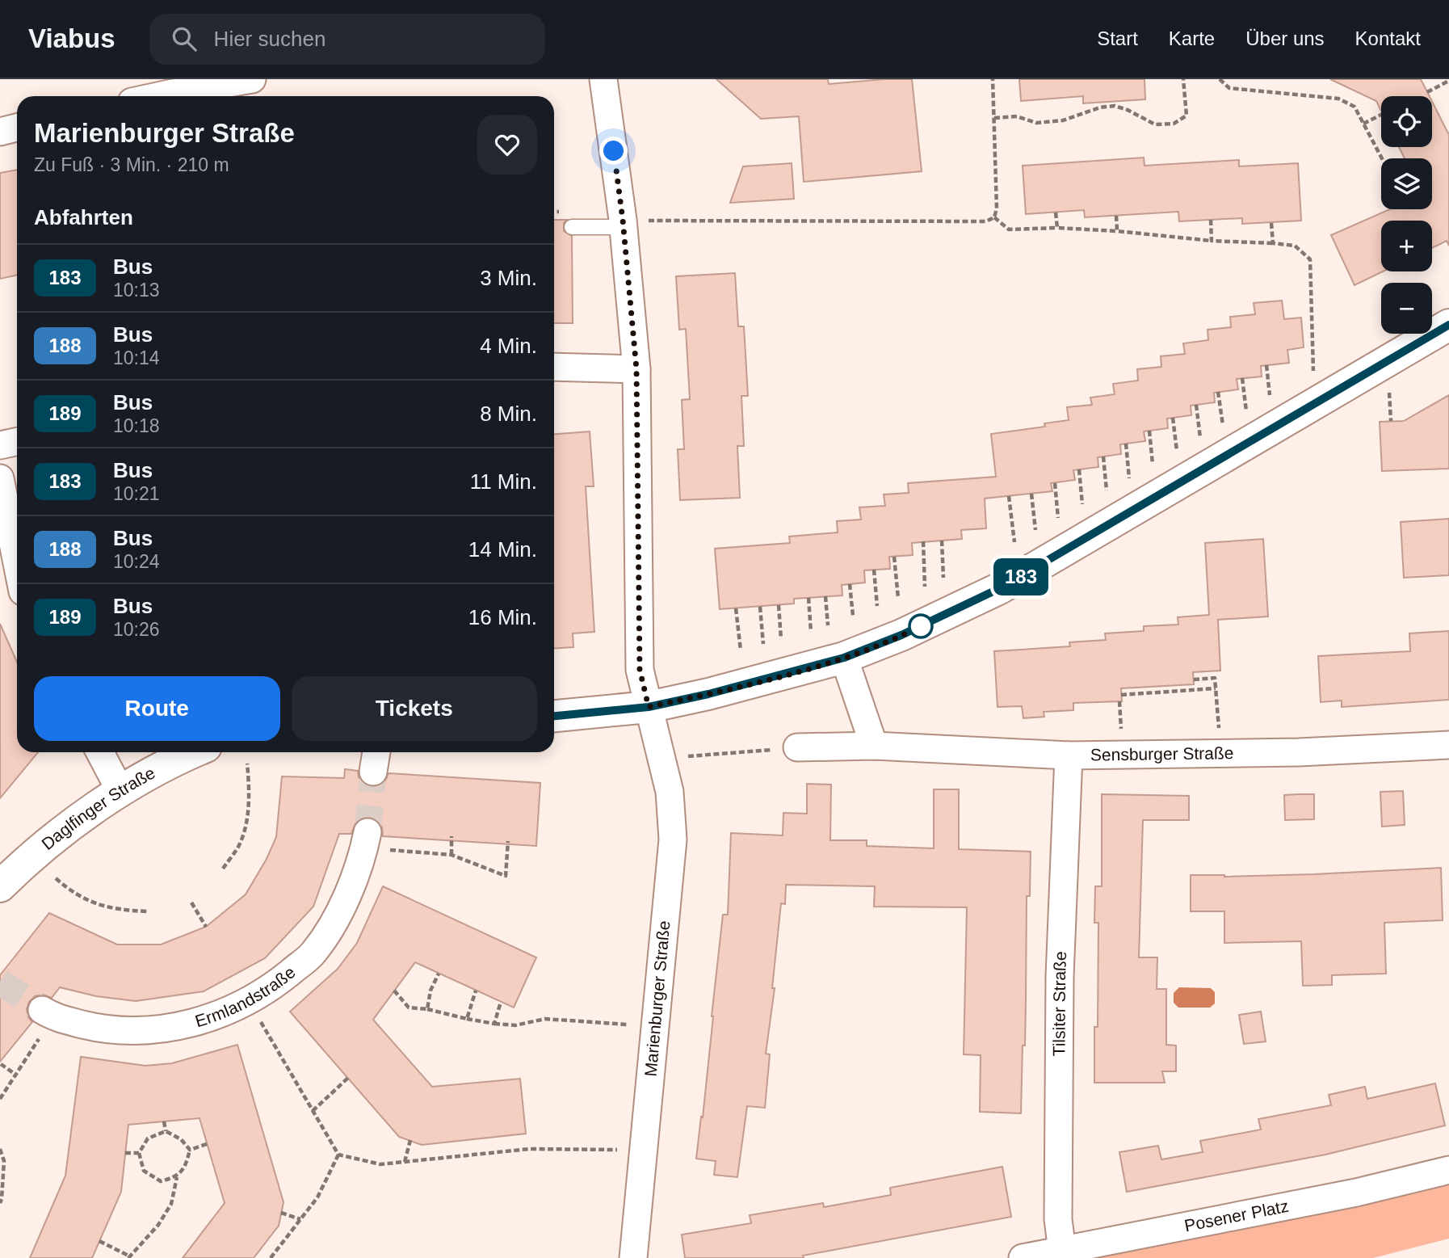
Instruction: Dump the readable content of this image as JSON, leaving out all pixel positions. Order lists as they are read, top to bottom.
{
  "streets": {
    "street": [
      "Sensburger Straße",
      "Daglfinger Straße",
      "Ermlandstraße",
      "Marienburger Straße",
      "Tilsiter Straße",
      "Posener Platz"
    ]
  },
  "crossings": [
    ["Sensburger Straße", "Tilsiter Straße"],
    ["Tilsiter Straße", "Posener Platz"]
  ],
  "lines": ["bus line 183"],
  "page": {
    "header": "Viabus",
    "search": "Hier suchen",
    "nav": [
      "Start",
      "Karte",
      "Über uns",
      "Kontakt"
    ],
    "on_map": "183",
    "map_buttons": ["+", "−"],
    "heading": [
      ["Marienburger Straße", "Zu Fuß · 3 Min. · 210 m"],
      "Abfahrten"
    ],
    "list": [
      {
        "mark": "183",
        "name": "Bus",
        "note": "10:13",
        "value": "3 Min."
      },
      {
        "mark": "188",
        "name": "Bus",
        "note": "10:14",
        "value": "4 Min."
      },
      {
        "mark": "189",
        "name": "Bus",
        "note": "10:18",
        "value": "8 Min."
      },
      {
        "mark": "183",
        "name": "Bus",
        "note": "10:21",
        "value": "11 Min."
      },
      {
        "mark": "188",
        "name": "Bus",
        "note": "10:24",
        "value": "14 Min."
      },
      {
        "mark": "189",
        "name": "Bus",
        "note": "10:26",
        "value": "16 Min."
      }
    ],
    "buttons": ["Route", "Tickets"]
  }
}
